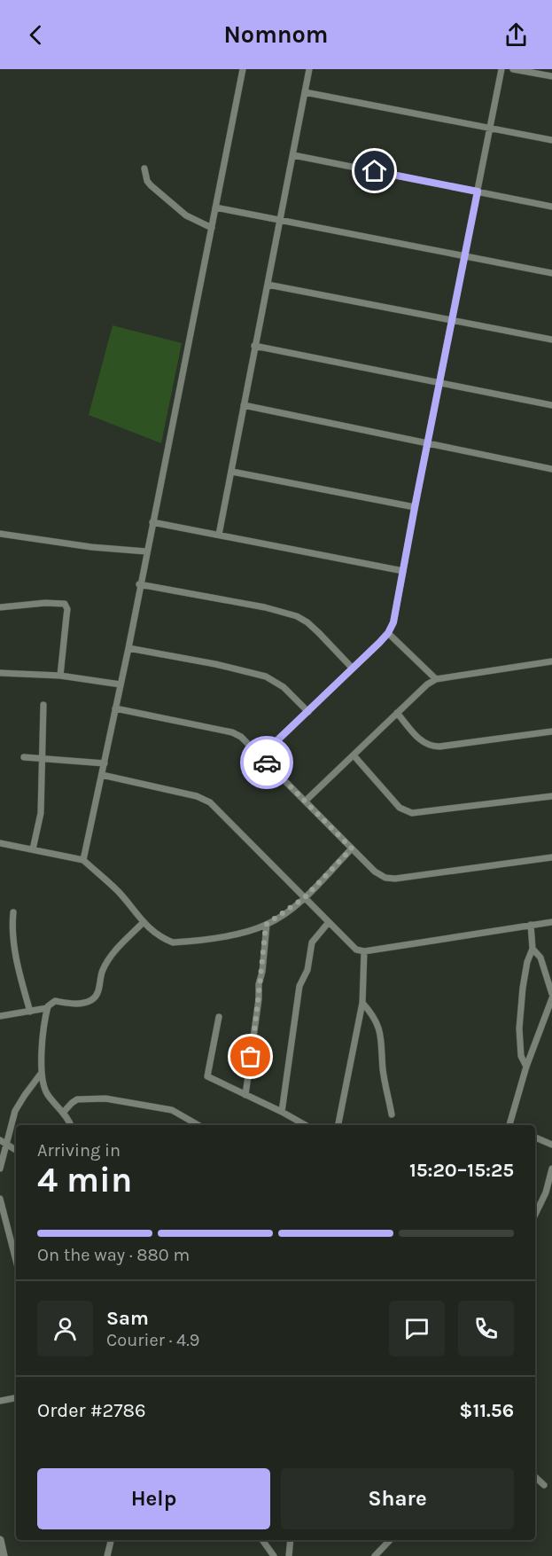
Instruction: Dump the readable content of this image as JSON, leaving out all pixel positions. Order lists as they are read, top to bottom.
{
  "page": {
    "header": "Nomnom",
    "heading": ["4 min", "Arriving in", "15:20–15:25"],
    "panel": [
      "Sam",
      "Courier · 4.9",
      "Order #2786",
      "$11.56"
    ],
    "bar": "On the way · 880 m",
    "buttons": ["Help", "Share"]
  }
}
